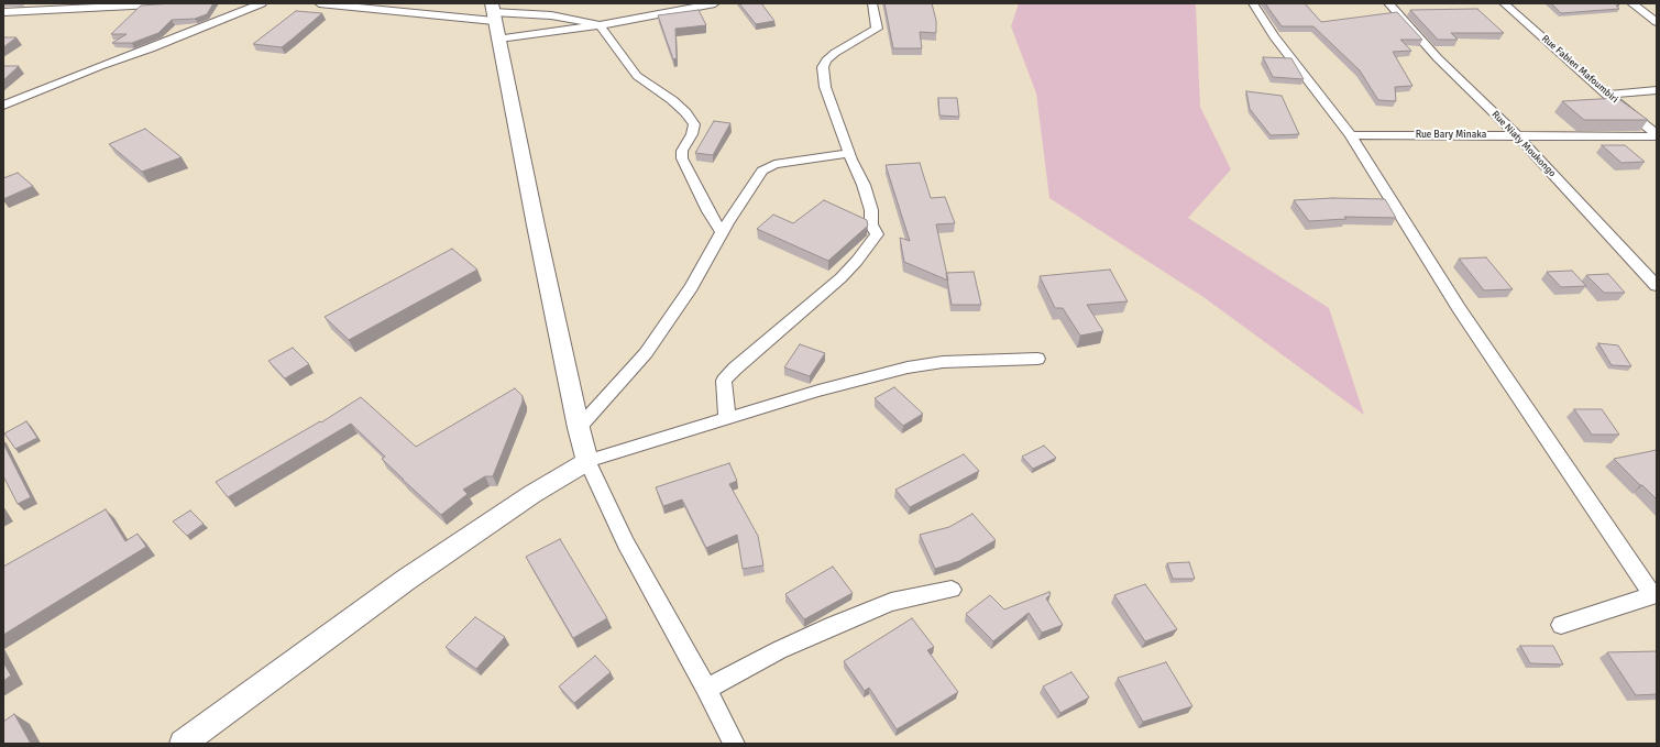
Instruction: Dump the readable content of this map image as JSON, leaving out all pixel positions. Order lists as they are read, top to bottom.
{
  "streets": {
    "street": ["Rue Fabien Mafoumbiri", "Rue Bary Minaka", "Rue Niaty Moukongo"]
  },
  "crossings": [
    ["Rue Fabien Mafoumbiri", "Rue Bary Minaka"],
    ["Rue Bary Minaka", "Rue Niaty Moukongo"]
  ]
}
